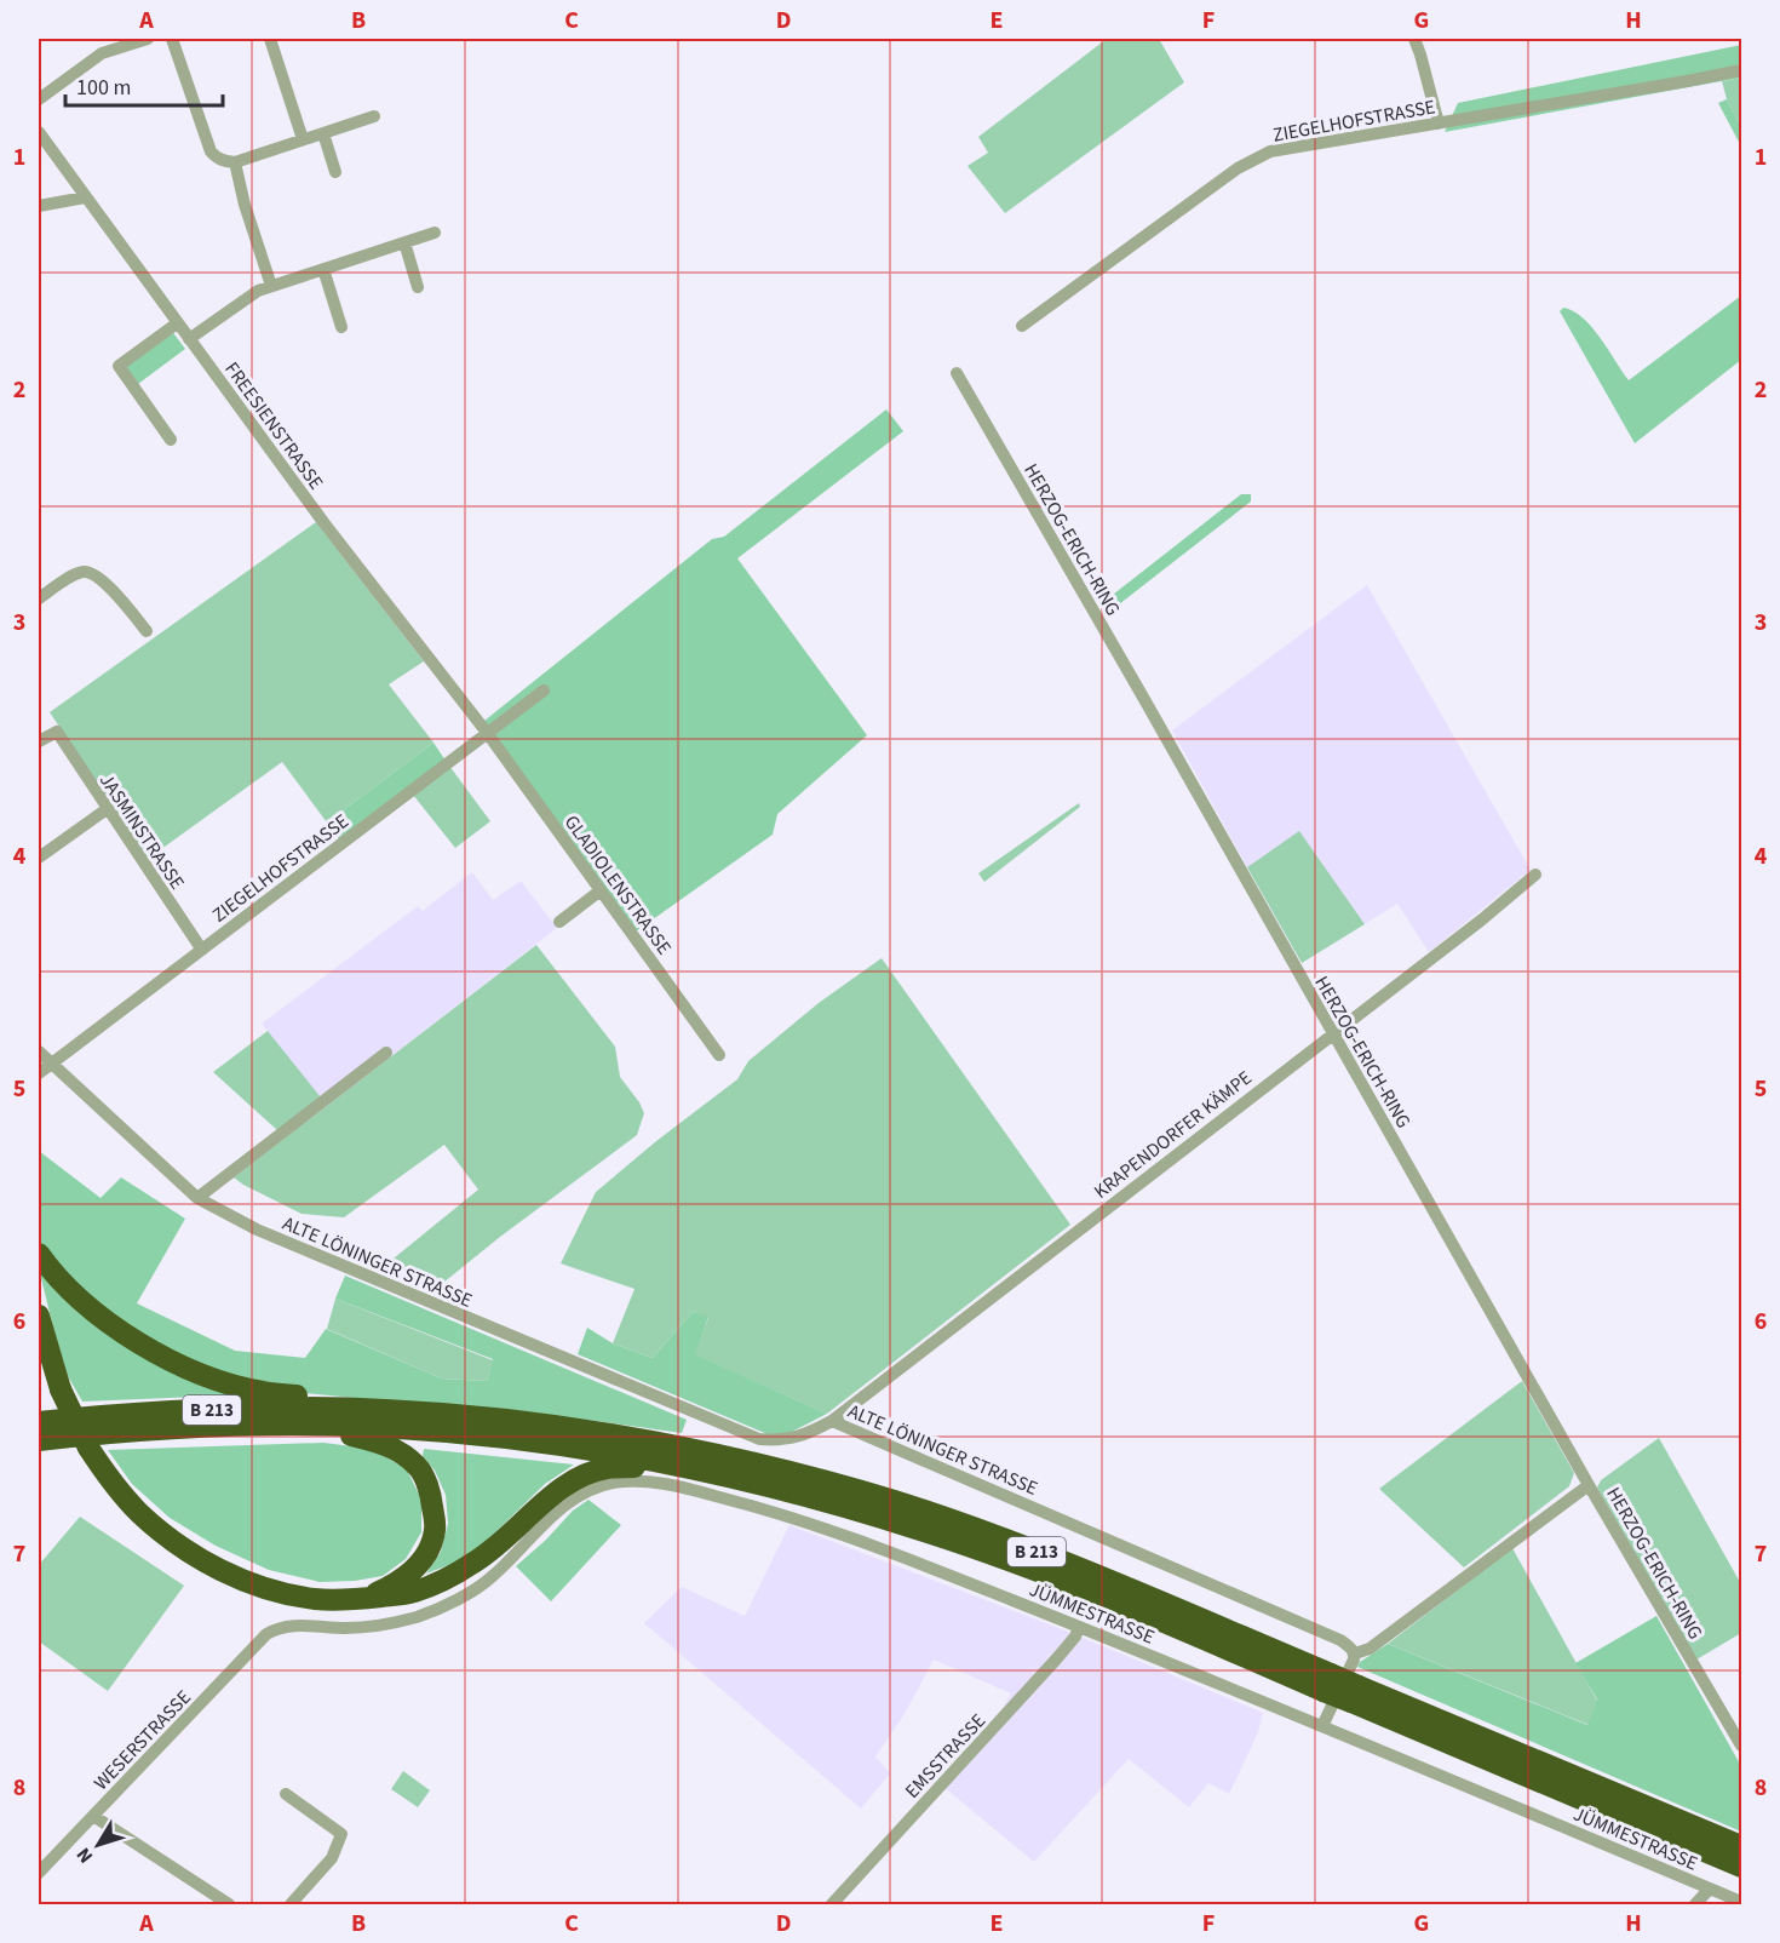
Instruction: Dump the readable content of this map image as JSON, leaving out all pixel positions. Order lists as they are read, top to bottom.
{
  "streets": {
    "highway": ["B 213"],
    "street": [
      "ZIEGELHOFSTRASSE",
      "FREESIENSTRASSE",
      "HERZOG-ERICH-RING",
      "JASMINSTRASSE",
      "GLADIOLENSTRASSE",
      "KRAPENDORFER KÄMPE",
      "ALTE LÖNINGER STRASSE",
      "JÜMMESTRASSE",
      "WESERSTRASSE",
      "EMSSTRASSE"
    ]
  },
  "crossings": [
    ["ZIEGELHOFSTRASSE", "FREESIENSTRASSE"],
    ["ZIEGELHOFSTRASSE", "JASMINSTRASSE"],
    ["ZIEGELHOFSTRASSE", "GLADIOLENSTRASSE"],
    ["ZIEGELHOFSTRASSE", "ALTE LÖNINGER STRASSE"],
    ["FREESIENSTRASSE", "GLADIOLENSTRASSE"],
    ["HERZOG-ERICH-RING", "KRAPENDORFER KÄMPE"],
    ["KRAPENDORFER KÄMPE", "ALTE LÖNINGER STRASSE"],
    ["JÜMMESTRASSE", "WESERSTRASSE"],
    ["JÜMMESTRASSE", "EMSSTRASSE"]
  ],
  "scale_bar": "100 m",
  "north": "bottom left",
  "grid": {
    "columns": [
      "A",
      "B",
      "C",
      "D",
      "E",
      "F",
      "G",
      "H"
    ],
    "rows": [
      "1",
      "2",
      "3",
      "4",
      "5",
      "6",
      "7",
      "8"
    ]
  }
}
